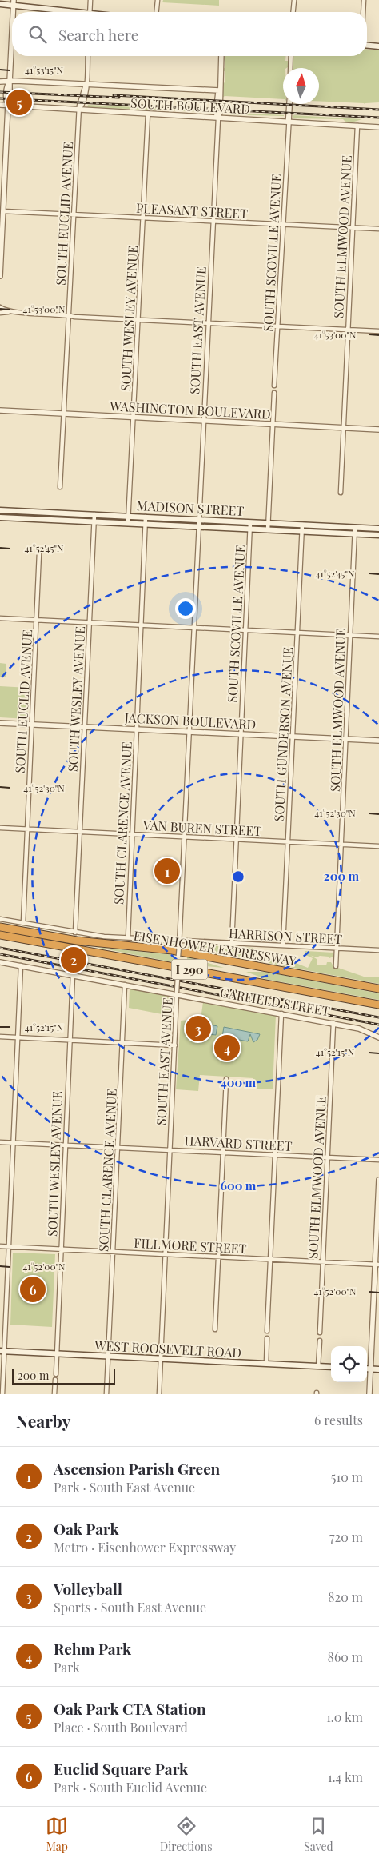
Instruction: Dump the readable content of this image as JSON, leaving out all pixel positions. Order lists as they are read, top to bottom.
{
  "streets": {
    "highway": ["EISENHOWER EXPRESSWAY", "I 290"],
    "main road": ["MADISON STREET", "WEST ROOSEVELT ROAD"],
    "street": [
      "SOUTH BOULEVARD",
      "PLEASANT STREET",
      "SOUTH EUCLID AVENUE",
      "SOUTH ELMWOOD AVENUE",
      "SOUTH SCOVILLE AVENUE",
      "SOUTH WESLEY AVENUE",
      "SOUTH EAST AVENUE",
      "WASHINGTON BOULEVARD",
      "JACKSON BOULEVARD",
      "SOUTH GUNDERSON AVENUE",
      "SOUTH CLARENCE AVENUE",
      "VAN BUREN STREET",
      "HARRISON STREET",
      "GARFIELD STREET",
      "HARVARD STREET",
      "FILLMORE STREET"
    ]
  },
  "crossings": [
    ["SOUTH BOULEVARD", "SOUTH EUCLID AVENUE"],
    ["SOUTH BOULEVARD", "SOUTH ELMWOOD AVENUE"],
    ["SOUTH BOULEVARD", "SOUTH SCOVILLE AVENUE"],
    ["SOUTH BOULEVARD", "SOUTH WESLEY AVENUE"],
    ["SOUTH BOULEVARD", "SOUTH EAST AVENUE"],
    ["PLEASANT STREET", "SOUTH EUCLID AVENUE"],
    ["PLEASANT STREET", "SOUTH ELMWOOD AVENUE"],
    ["PLEASANT STREET", "SOUTH SCOVILLE AVENUE"],
    ["PLEASANT STREET", "SOUTH WESLEY AVENUE"],
    ["PLEASANT STREET", "SOUTH EAST AVENUE"],
    ["SOUTH EUCLID AVENUE", "WASHINGTON BOULEVARD"],
    ["SOUTH EUCLID AVENUE", "JACKSON BOULEVARD"],
    ["SOUTH EUCLID AVENUE", "VAN BUREN STREET"],
    ["SOUTH EUCLID AVENUE", "HARRISON STREET"],
    ["SOUTH ELMWOOD AVENUE", "WASHINGTON BOULEVARD"],
    ["SOUTH ELMWOOD AVENUE", "MADISON STREET"],
    ["SOUTH ELMWOOD AVENUE", "JACKSON BOULEVARD"],
    ["SOUTH ELMWOOD AVENUE", "VAN BUREN STREET"],
    ["SOUTH ELMWOOD AVENUE", "HARRISON STREET"],
    ["SOUTH ELMWOOD AVENUE", "GARFIELD STREET"],
    ["SOUTH ELMWOOD AVENUE", "HARVARD STREET"],
    ["SOUTH ELMWOOD AVENUE", "FILLMORE STREET"],
    ["SOUTH SCOVILLE AVENUE", "MADISON STREET"],
    ["SOUTH SCOVILLE AVENUE", "JACKSON BOULEVARD"],
    ["SOUTH SCOVILLE AVENUE", "VAN BUREN STREET"],
    ["SOUTH SCOVILLE AVENUE", "HARRISON STREET"],
    ["SOUTH WESLEY AVENUE", "WASHINGTON BOULEVARD"],
    ["SOUTH WESLEY AVENUE", "MADISON STREET"],
    ["SOUTH WESLEY AVENUE", "JACKSON BOULEVARD"],
    ["SOUTH WESLEY AVENUE", "VAN BUREN STREET"],
    ["SOUTH WESLEY AVENUE", "HARRISON STREET"],
    ["SOUTH WESLEY AVENUE", "GARFIELD STREET"],
    ["SOUTH WESLEY AVENUE", "HARVARD STREET"],
    ["SOUTH WESLEY AVENUE", "FILLMORE STREET"],
    ["SOUTH WESLEY AVENUE", "WEST ROOSEVELT ROAD"],
    ["SOUTH EAST AVENUE", "WASHINGTON BOULEVARD"],
    ["SOUTH EAST AVENUE", "MADISON STREET"],
    ["SOUTH EAST AVENUE", "JACKSON BOULEVARD"],
    ["SOUTH EAST AVENUE", "VAN BUREN STREET"],
    ["SOUTH EAST AVENUE", "HARRISON STREET"],
    ["SOUTH EAST AVENUE", "GARFIELD STREET"],
    ["SOUTH EAST AVENUE", "HARVARD STREET"],
    ["SOUTH EAST AVENUE", "FILLMORE STREET"],
    ["SOUTH EAST AVENUE", "WEST ROOSEVELT ROAD"],
    ["MADISON STREET", "SOUTH GUNDERSON AVENUE"],
    ["MADISON STREET", "SOUTH CLARENCE AVENUE"],
    ["JACKSON BOULEVARD", "SOUTH GUNDERSON AVENUE"],
    ["JACKSON BOULEVARD", "SOUTH CLARENCE AVENUE"],
    ["SOUTH GUNDERSON AVENUE", "VAN BUREN STREET"],
    ["SOUTH GUNDERSON AVENUE", "HARRISON STREET"],
    ["SOUTH CLARENCE AVENUE", "VAN BUREN STREET"],
    ["SOUTH CLARENCE AVENUE", "HARRISON STREET"],
    ["SOUTH CLARENCE AVENUE", "GARFIELD STREET"],
    ["SOUTH CLARENCE AVENUE", "HARVARD STREET"],
    ["SOUTH CLARENCE AVENUE", "FILLMORE STREET"],
    ["SOUTH CLARENCE AVENUE", "WEST ROOSEVELT ROAD"]
  ],
  "scale_bar": "200 m",
  "north": "top",
  "page": {
    "search": "Search here",
    "pins": [
      "5",
      "1",
      "2",
      "3",
      "4",
      "6"
    ],
    "scale": "200 m",
    "heading": ["Nearby", "6 results"],
    "list": [
      {
        "mark": "1",
        "name": "Ascension Parish Green",
        "note": "Park · South East Avenue",
        "value": "510 m"
      },
      {
        "mark": "2",
        "name": "Oak Park",
        "note": "Metro · Eisenhower Expressway",
        "value": "720 m"
      },
      {
        "mark": "3",
        "name": "Volleyball",
        "note": "Sports · South East Avenue",
        "value": "820 m"
      },
      {
        "mark": "4",
        "name": "Rehm Park",
        "note": "Park",
        "value": "860 m"
      },
      {
        "mark": "5",
        "name": "Oak Park CTA Station",
        "note": "Place · South Boulevard",
        "value": "1.0 km"
      },
      {
        "mark": "6",
        "name": "Euclid Square Park",
        "note": "Park · South Euclid Avenue",
        "value": "1.4 km"
      }
    ],
    "nav": ["Map", "Directions", "Saved"]
  },
  "coordinates": [
    "41°53'15\"N",
    "41°53'00\"N",
    "41°52'45\"N",
    "41°52'30\"N",
    "41°52'15\"N",
    "41°52'00\"N"
  ],
  "rings": ["200 m", "400 m", "600 m"]
}
